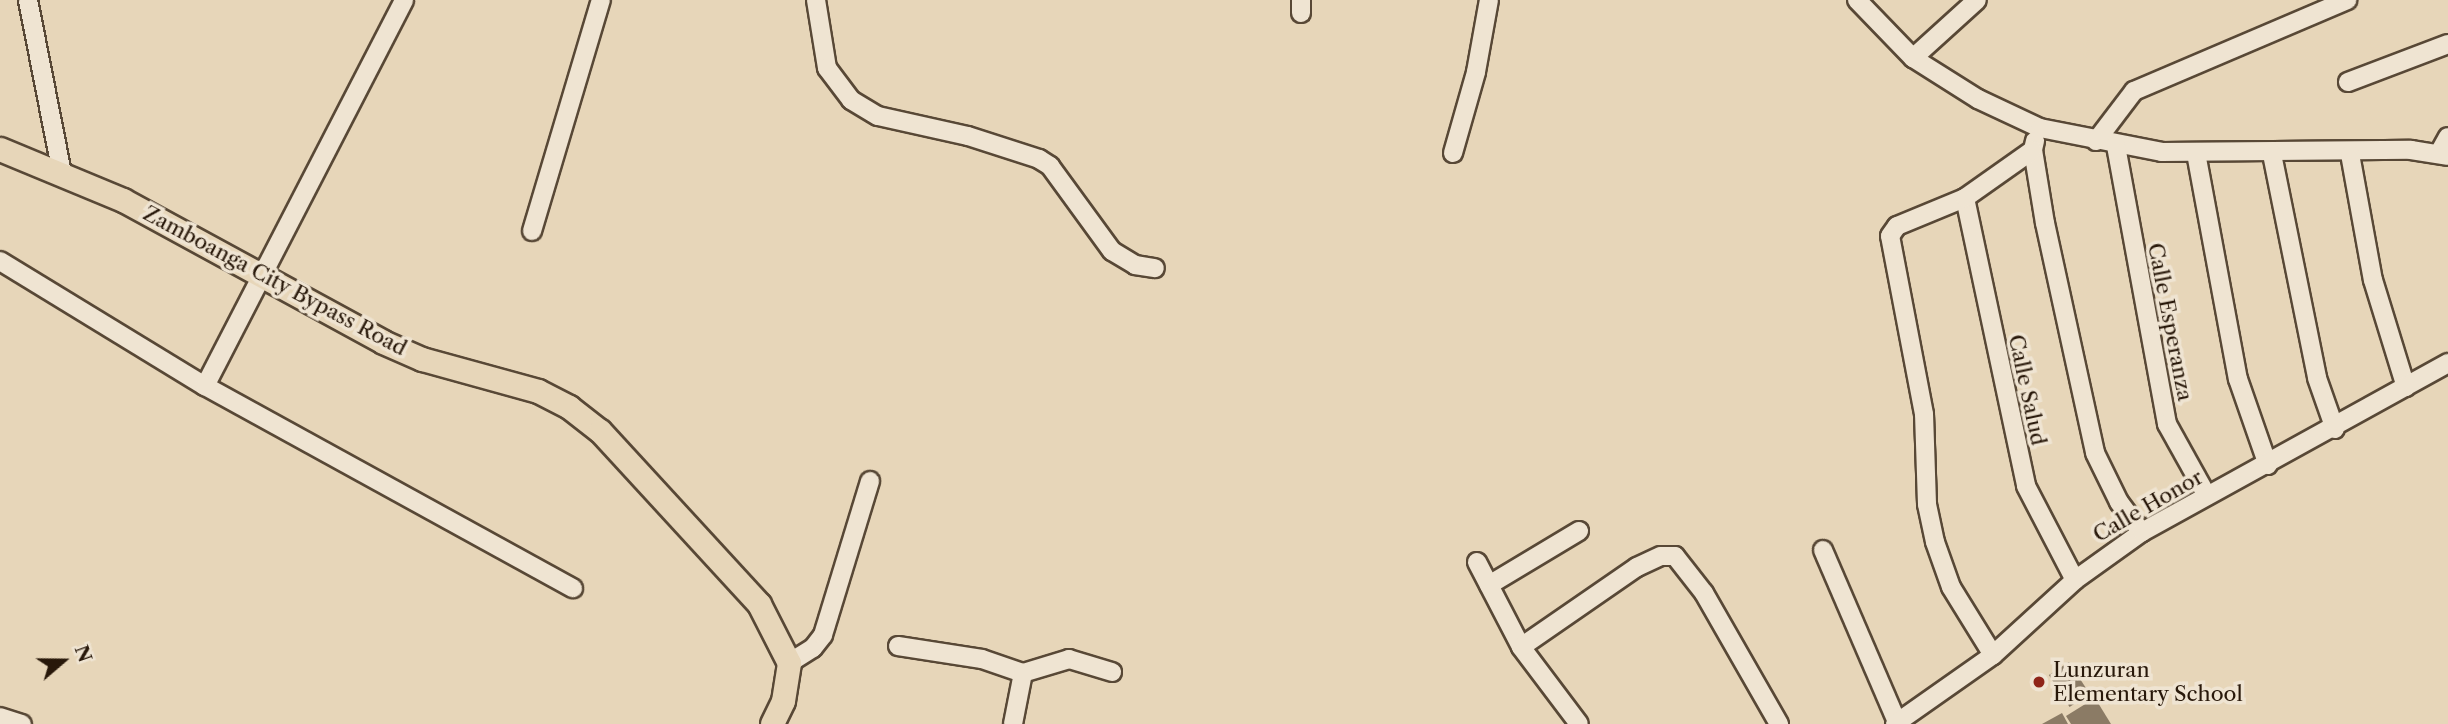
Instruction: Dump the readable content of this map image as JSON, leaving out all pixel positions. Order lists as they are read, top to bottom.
{
  "streets": {
    "main road": ["Zamboanga City Bypass Road"],
    "street": ["Calle Esperanza", "Calle Salud", "Calle Honor"]
  },
  "crossings": [
    ["Calle Esperanza", "Calle Honor"],
    ["Calle Salud", "Calle Honor"]
  ],
  "places": ["Lunzuran Elementary School"],
  "north": "right"
}
